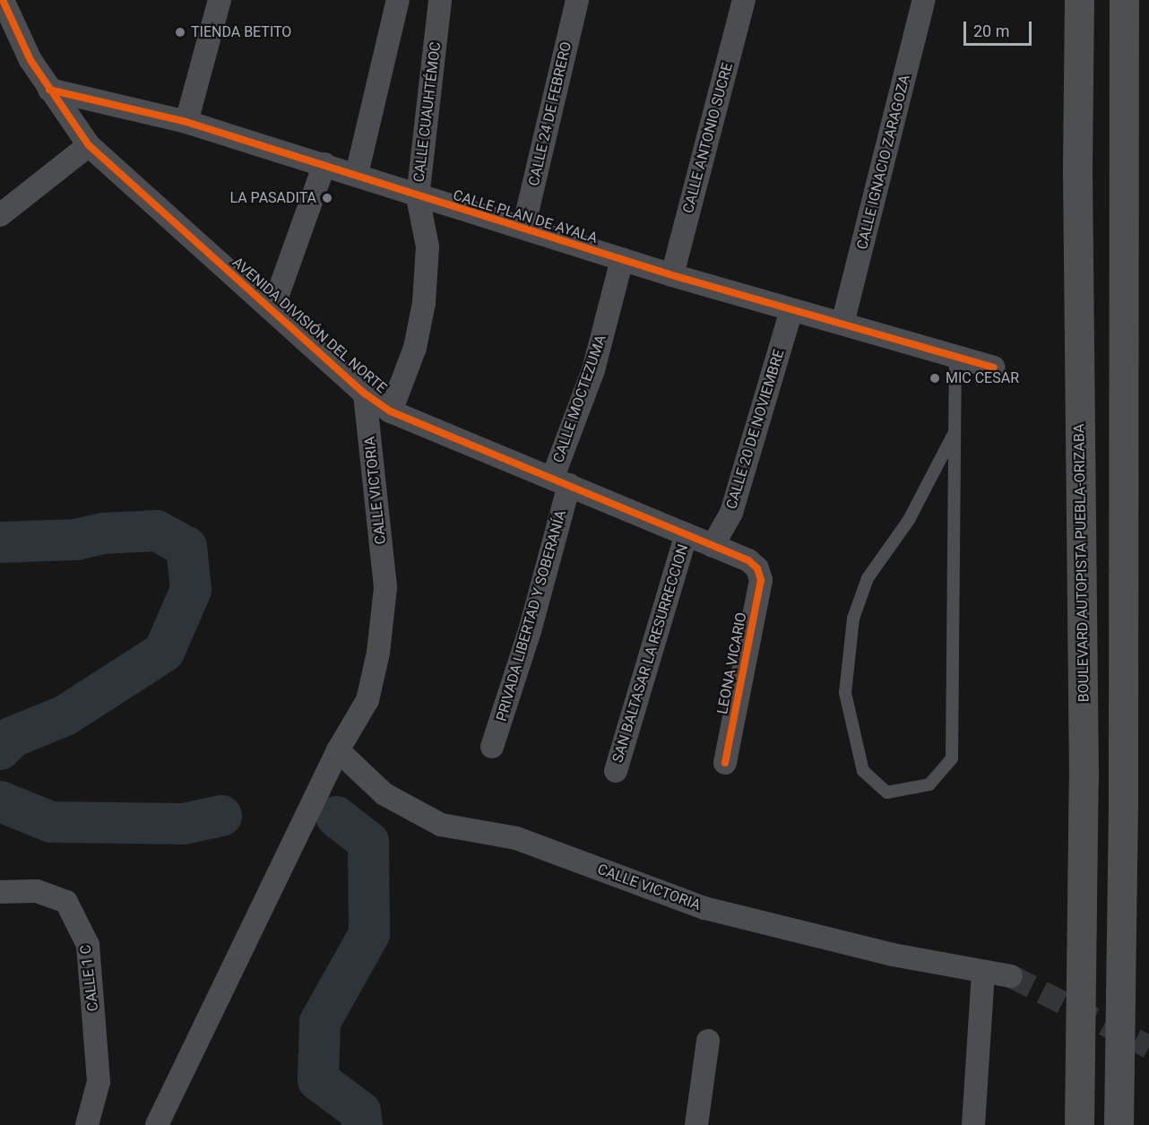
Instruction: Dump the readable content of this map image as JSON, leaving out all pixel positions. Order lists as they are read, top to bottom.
{
  "streets": {
    "highway": ["BOULEVARD AUTOPISTA PUEBLA-ORIZABA"],
    "street": [
      "CALLE CUAUHTÉMOC",
      "CALLE 24 DE FEBRERO",
      "CALLE ANTONIO SUCRE",
      "CALLE IGNACIO ZARAGOZA",
      "CALLE PLAN DE AYALA",
      "AVENIDA DIVISIÓN DEL NORTE",
      "CALLE MOCTEZUMA",
      "CALLE 20 DE NOVIEMBRE",
      "CALLE VICTORIA",
      "PRIVADA LIBERTAD Y SOBERANÍA",
      "SAN BALTASAR LA RESURRECCION",
      "LEONA VICARIO",
      "CALLE 1 C"
    ]
  },
  "crossings": [
    ["CALLE CUAUHTÉMOC", "CALLE PLAN DE AYALA"],
    ["CALLE CUAUHTÉMOC", "AVENIDA DIVISIÓN DEL NORTE"],
    ["CALLE 24 DE FEBRERO", "CALLE PLAN DE AYALA"],
    ["CALLE ANTONIO SUCRE", "CALLE PLAN DE AYALA"],
    ["CALLE IGNACIO ZARAGOZA", "CALLE PLAN DE AYALA"],
    ["CALLE PLAN DE AYALA", "AVENIDA DIVISIÓN DEL NORTE"],
    ["CALLE PLAN DE AYALA", "CALLE MOCTEZUMA"],
    ["CALLE PLAN DE AYALA", "CALLE 20 DE NOVIEMBRE"],
    ["AVENIDA DIVISIÓN DEL NORTE", "CALLE MOCTEZUMA"],
    ["AVENIDA DIVISIÓN DEL NORTE", "CALLE 20 DE NOVIEMBRE"],
    ["AVENIDA DIVISIÓN DEL NORTE", "CALLE VICTORIA"],
    ["AVENIDA DIVISIÓN DEL NORTE", "PRIVADA LIBERTAD Y SOBERANÍA"],
    ["AVENIDA DIVISIÓN DEL NORTE", "SAN BALTASAR LA RESURRECCION"],
    ["AVENIDA DIVISIÓN DEL NORTE", "LEONA VICARIO"],
    ["CALLE MOCTEZUMA", "PRIVADA LIBERTAD Y SOBERANÍA"]
  ],
  "places": ["TIENDA BETITO", "LA PASADITA", "MIC CESAR"],
  "scale_bar": "20 m"
}
